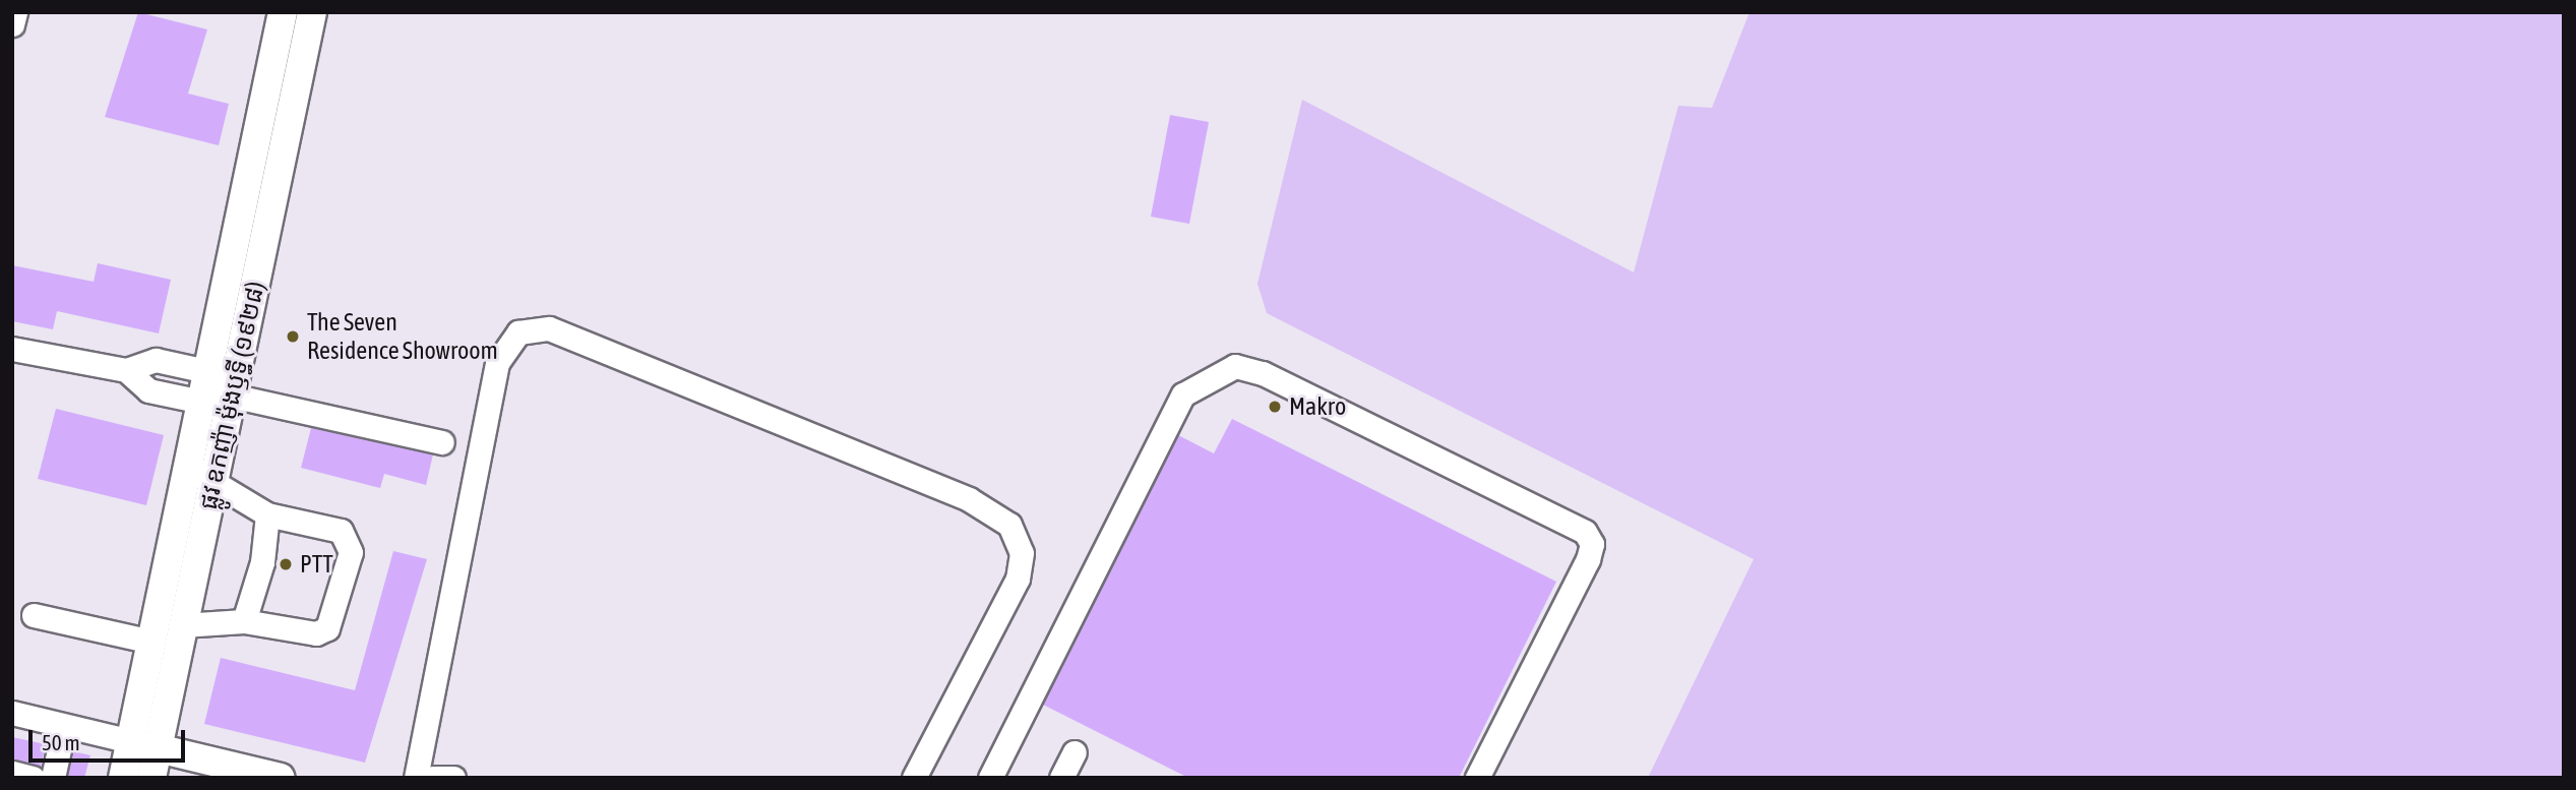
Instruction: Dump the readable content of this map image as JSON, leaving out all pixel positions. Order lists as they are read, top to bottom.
{
  "streets": {
    "main road": ["ផ្លូវ ឧកញ៉ា ម៉ុងឫទ្ធី (១៩២៨)"]
  },
  "places": ["The Seven Residence Showroom", "Makro", "PTT"],
  "scale_bar": "50 m"
}
